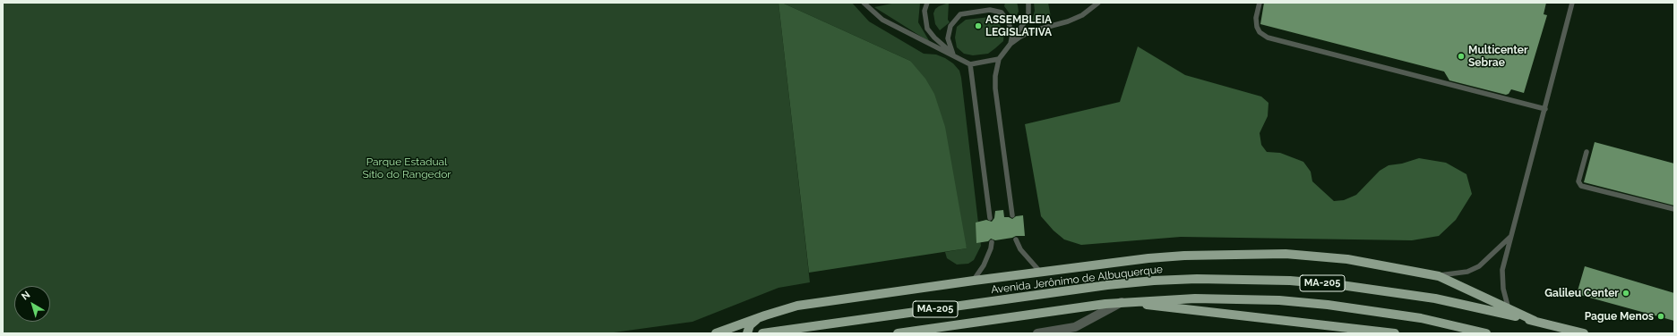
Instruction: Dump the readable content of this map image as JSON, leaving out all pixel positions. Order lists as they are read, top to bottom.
{
  "streets": {
    "main road": ["Avenida Jerônimo de Albuquerque", "MA-205"]
  },
  "crossings": [
    ["Avenida Jerônimo de Albuquerque", "MA-205"]
  ],
  "parks": ["Parque Estadual Sítio do Rangedor"],
  "places": [
    "ASSEMBLEIA LEGISLATIVA",
    "Multicenter Sebrae",
    "Galileu Center",
    "Pague Menos"
  ],
  "north": "top left"
}
